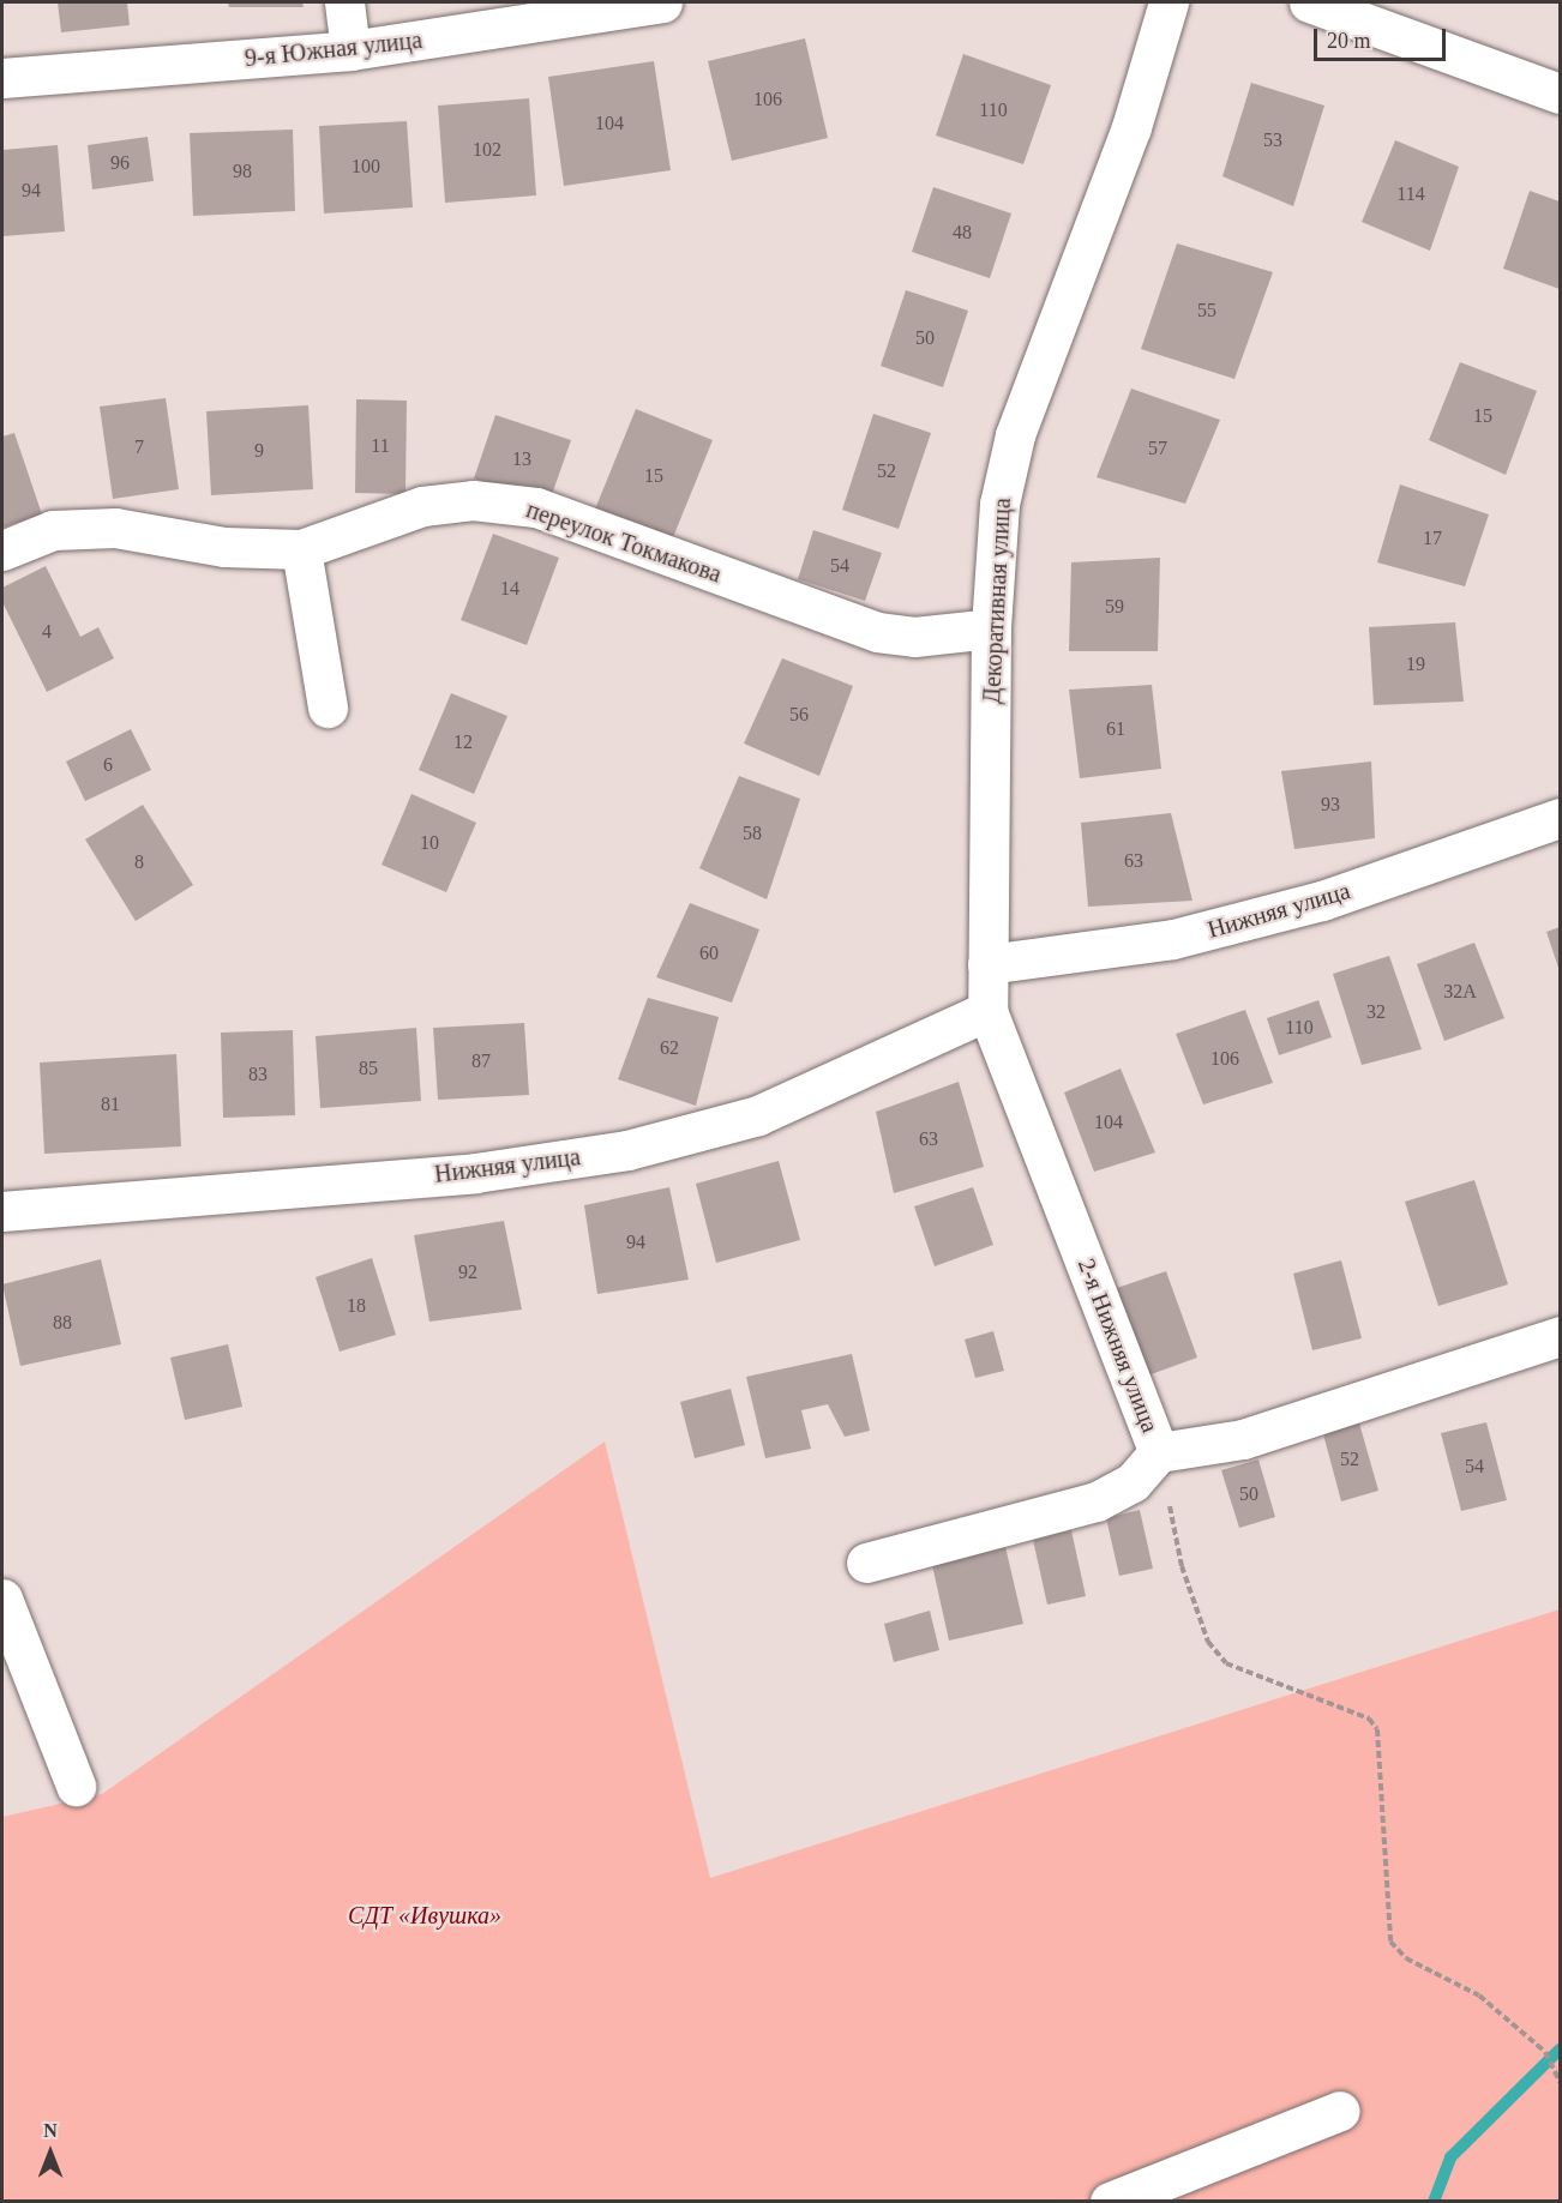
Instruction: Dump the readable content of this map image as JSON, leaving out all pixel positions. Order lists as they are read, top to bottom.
{
  "streets": {
    "street": [
      "9-я Южная улица",
      "переулок Токмакова",
      "Декоративная улица",
      "Нижняя улица",
      "2-я Нижняя улица"
    ]
  },
  "crossings": [
    ["переулок Токмакова", "Декоративная улица"],
    ["Декоративная улица", "Нижняя улица"],
    ["Декоративная улица", "2-я Нижняя улица"],
    ["Нижняя улица", "2-я Нижняя улица"]
  ],
  "parks": ["СДТ «Ивушка»"],
  "house_numbers": [
    "106",
    "110",
    "104",
    "53",
    "102",
    "96",
    "100",
    "98",
    "94",
    "114",
    "48",
    "55",
    "50",
    "15",
    "11",
    "7",
    "57",
    "9",
    "13",
    "52",
    "15",
    "17",
    "54",
    "14",
    "59",
    "4",
    "19",
    "56",
    "61",
    "12",
    "6",
    "93",
    "58",
    "10",
    "63",
    "8",
    "60",
    "32А",
    "32",
    "110",
    "62",
    "106",
    "87",
    "85",
    "83",
    "81",
    "104",
    "63",
    "94",
    "92",
    "18",
    "88",
    "52",
    "54",
    "50"
  ],
  "scale_bar": "20 m",
  "north": "top"
}
